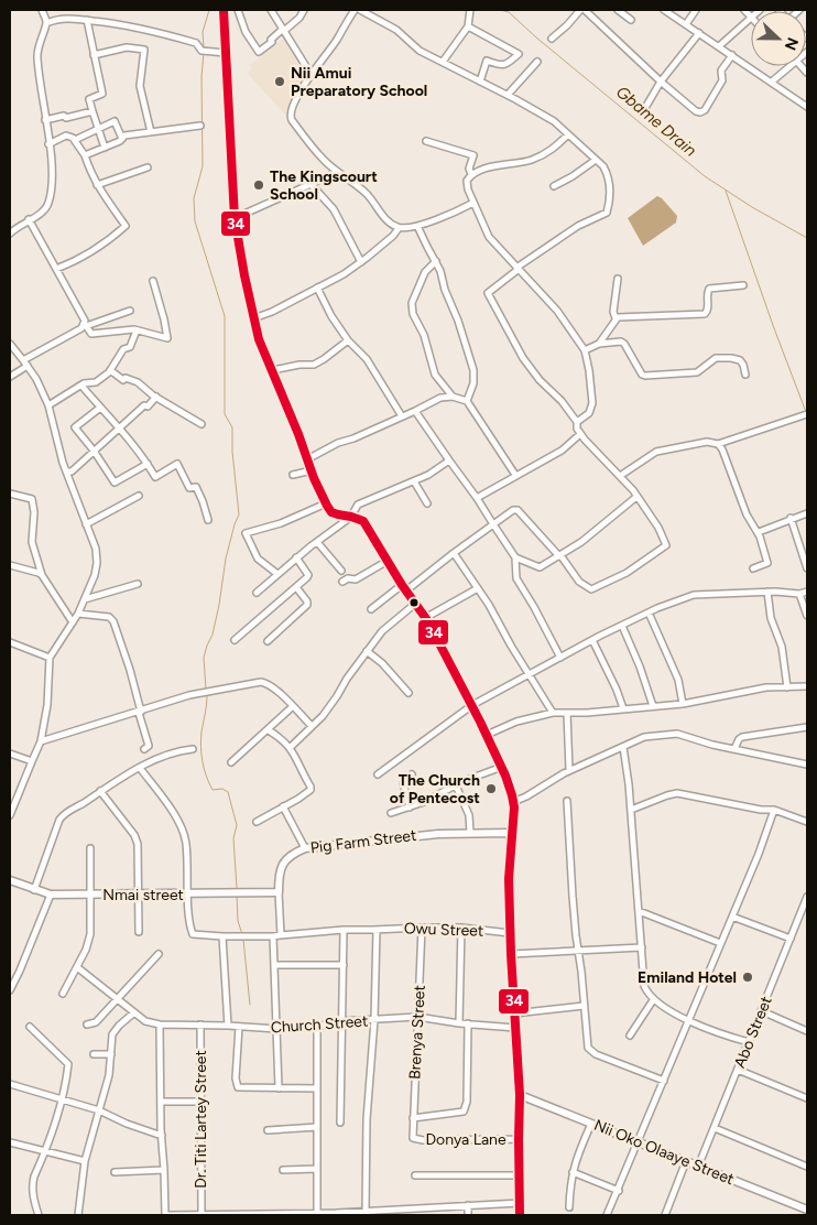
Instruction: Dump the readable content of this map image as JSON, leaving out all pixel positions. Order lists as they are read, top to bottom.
{
  "streets": {
    "street": [
      "Pig Farm Street",
      "Nmai street",
      "Owu Street",
      "Church Street",
      "Brenya Street",
      "Abo Street",
      "Dr. Titi Lartey Street",
      "Donya Lane",
      "Nii Oko Olaaye Street"
    ]
  },
  "crossings": [
    ["Pig Farm Street", "Nmai street"],
    ["Owu Street", "Brenya Street"],
    ["Church Street", "Brenya Street"],
    ["Church Street", "Dr. Titi Lartey Street"],
    ["Brenya Street", "Donya Lane"],
    ["Abo Street", "Nii Oko Olaaye Street"]
  ],
  "water": ["Gbame Drain"],
  "places": [
    "Nii Amui Preparatory School",
    "The Kingscourt School",
    "The Church of Pentecost",
    "Emiland Hotel"
  ],
  "lines": ["transit line 34"],
  "north": "right"
}
